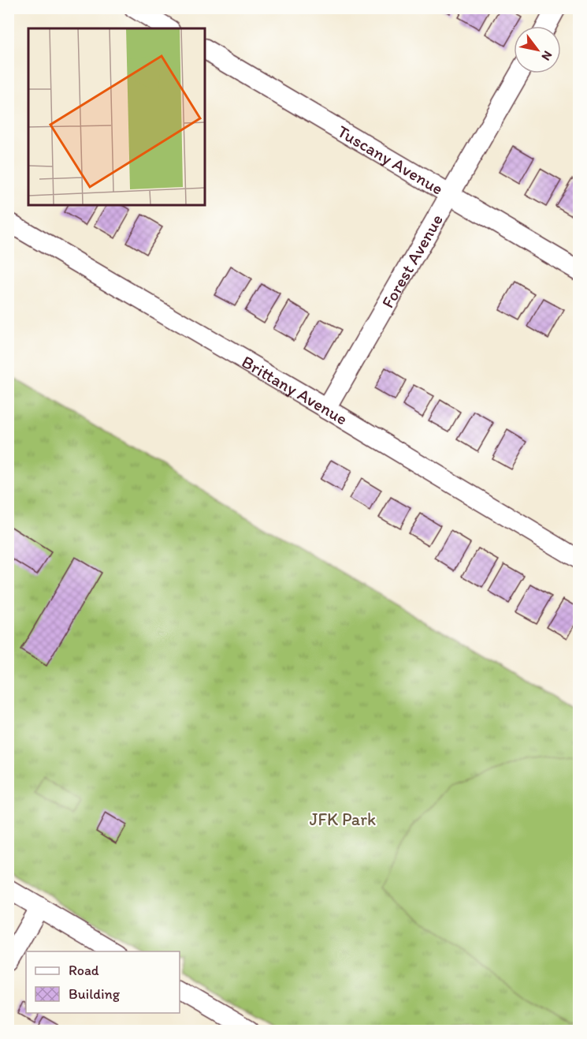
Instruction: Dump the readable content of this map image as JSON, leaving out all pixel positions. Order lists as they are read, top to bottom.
{
  "streets": {
    "street": ["Tuscany Avenue", "Forest Avenue", "Brittany Avenue"]
  },
  "crossings": [
    ["Tuscany Avenue", "Forest Avenue"],
    ["Forest Avenue", "Brittany Avenue"]
  ],
  "parks": ["JFK Park"],
  "legend": ["Road", "Building"],
  "north": "bottom right"
}
